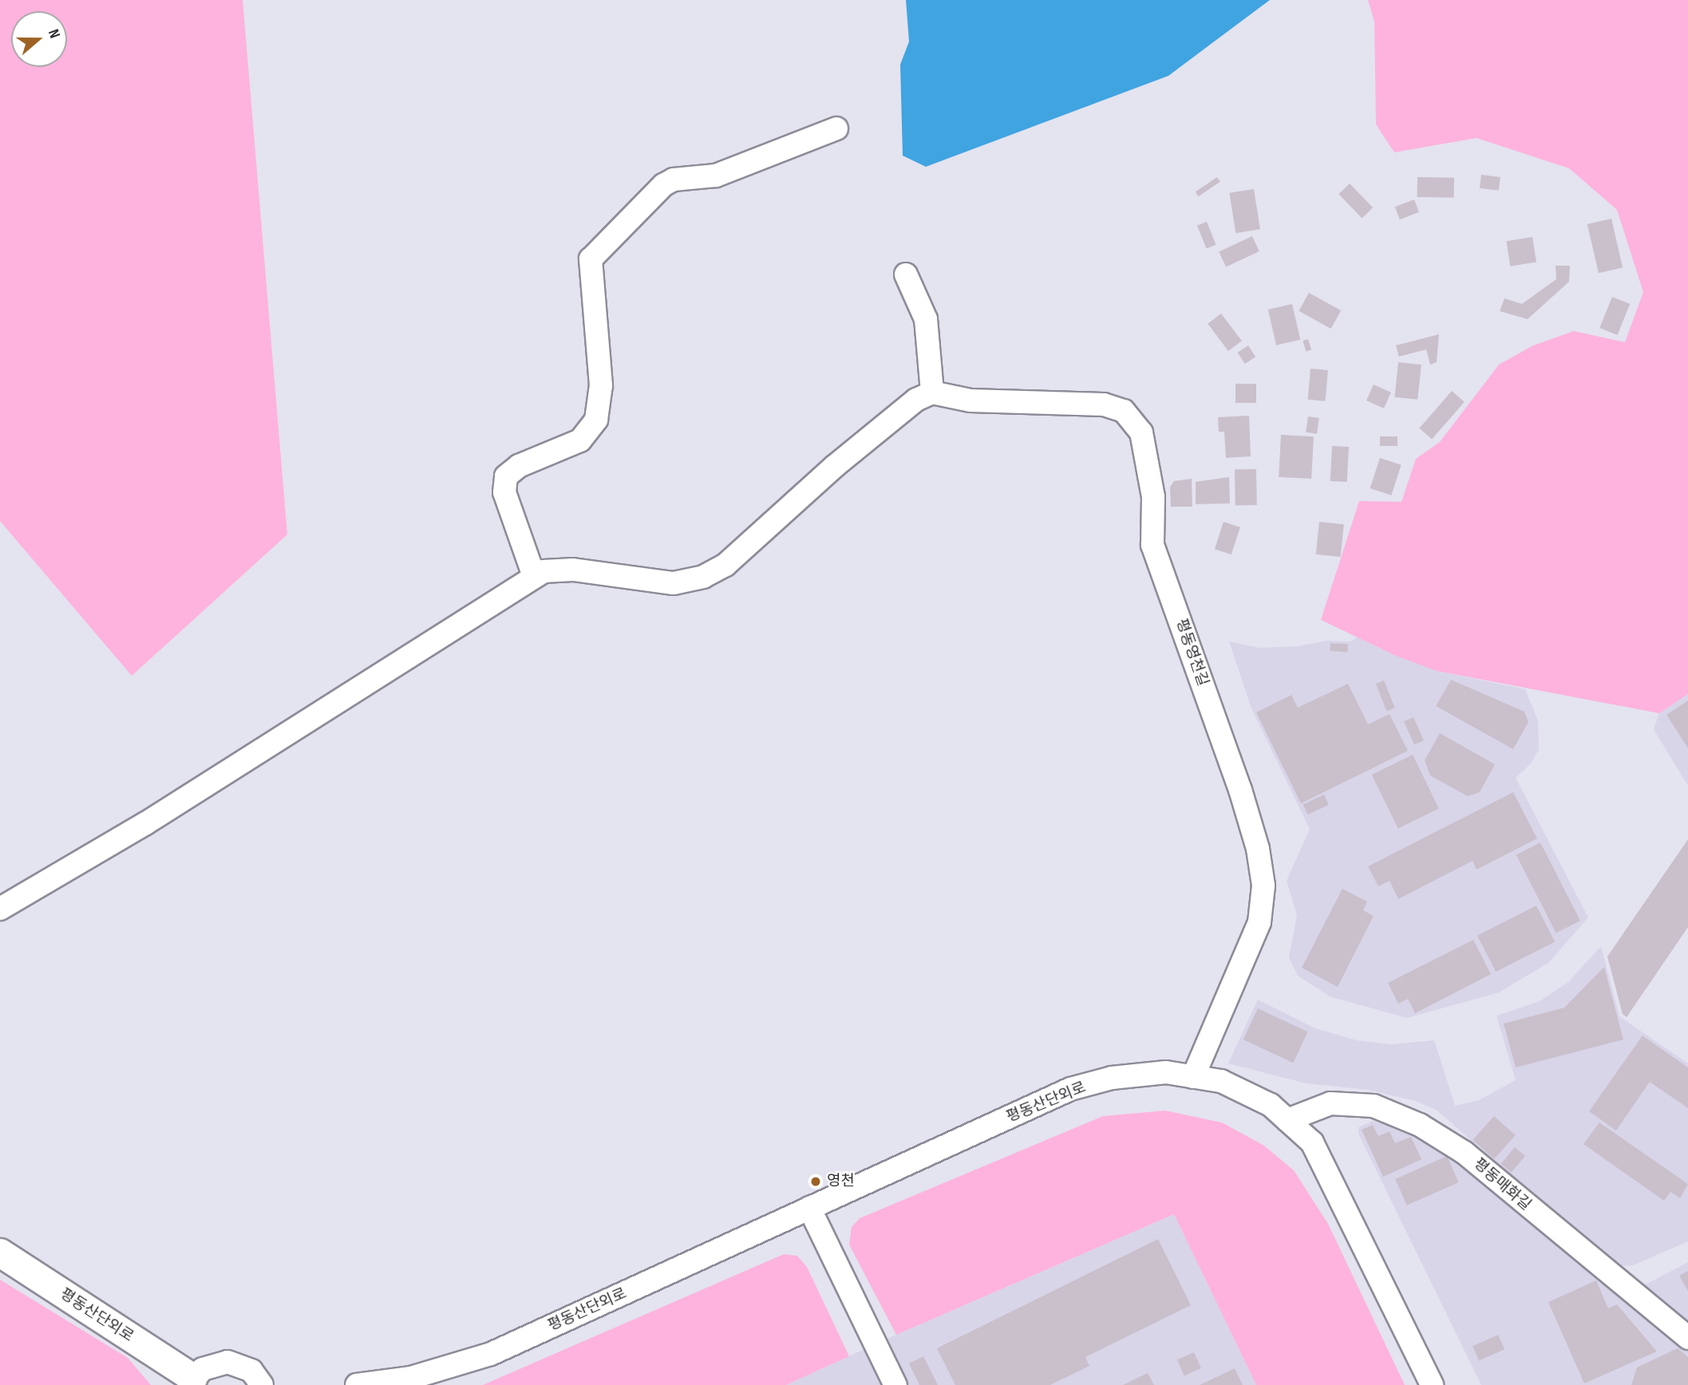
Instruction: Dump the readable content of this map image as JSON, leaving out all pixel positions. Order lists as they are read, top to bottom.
{
  "streets": {
    "street": ["평동영천길", "평동산단외로", "평동매화길"]
  },
  "crossings": [
    ["평동영천길", "평동산단외로"],
    ["평동산단외로", "평동매화길"]
  ],
  "places": ["영천"],
  "north": "right"
}
